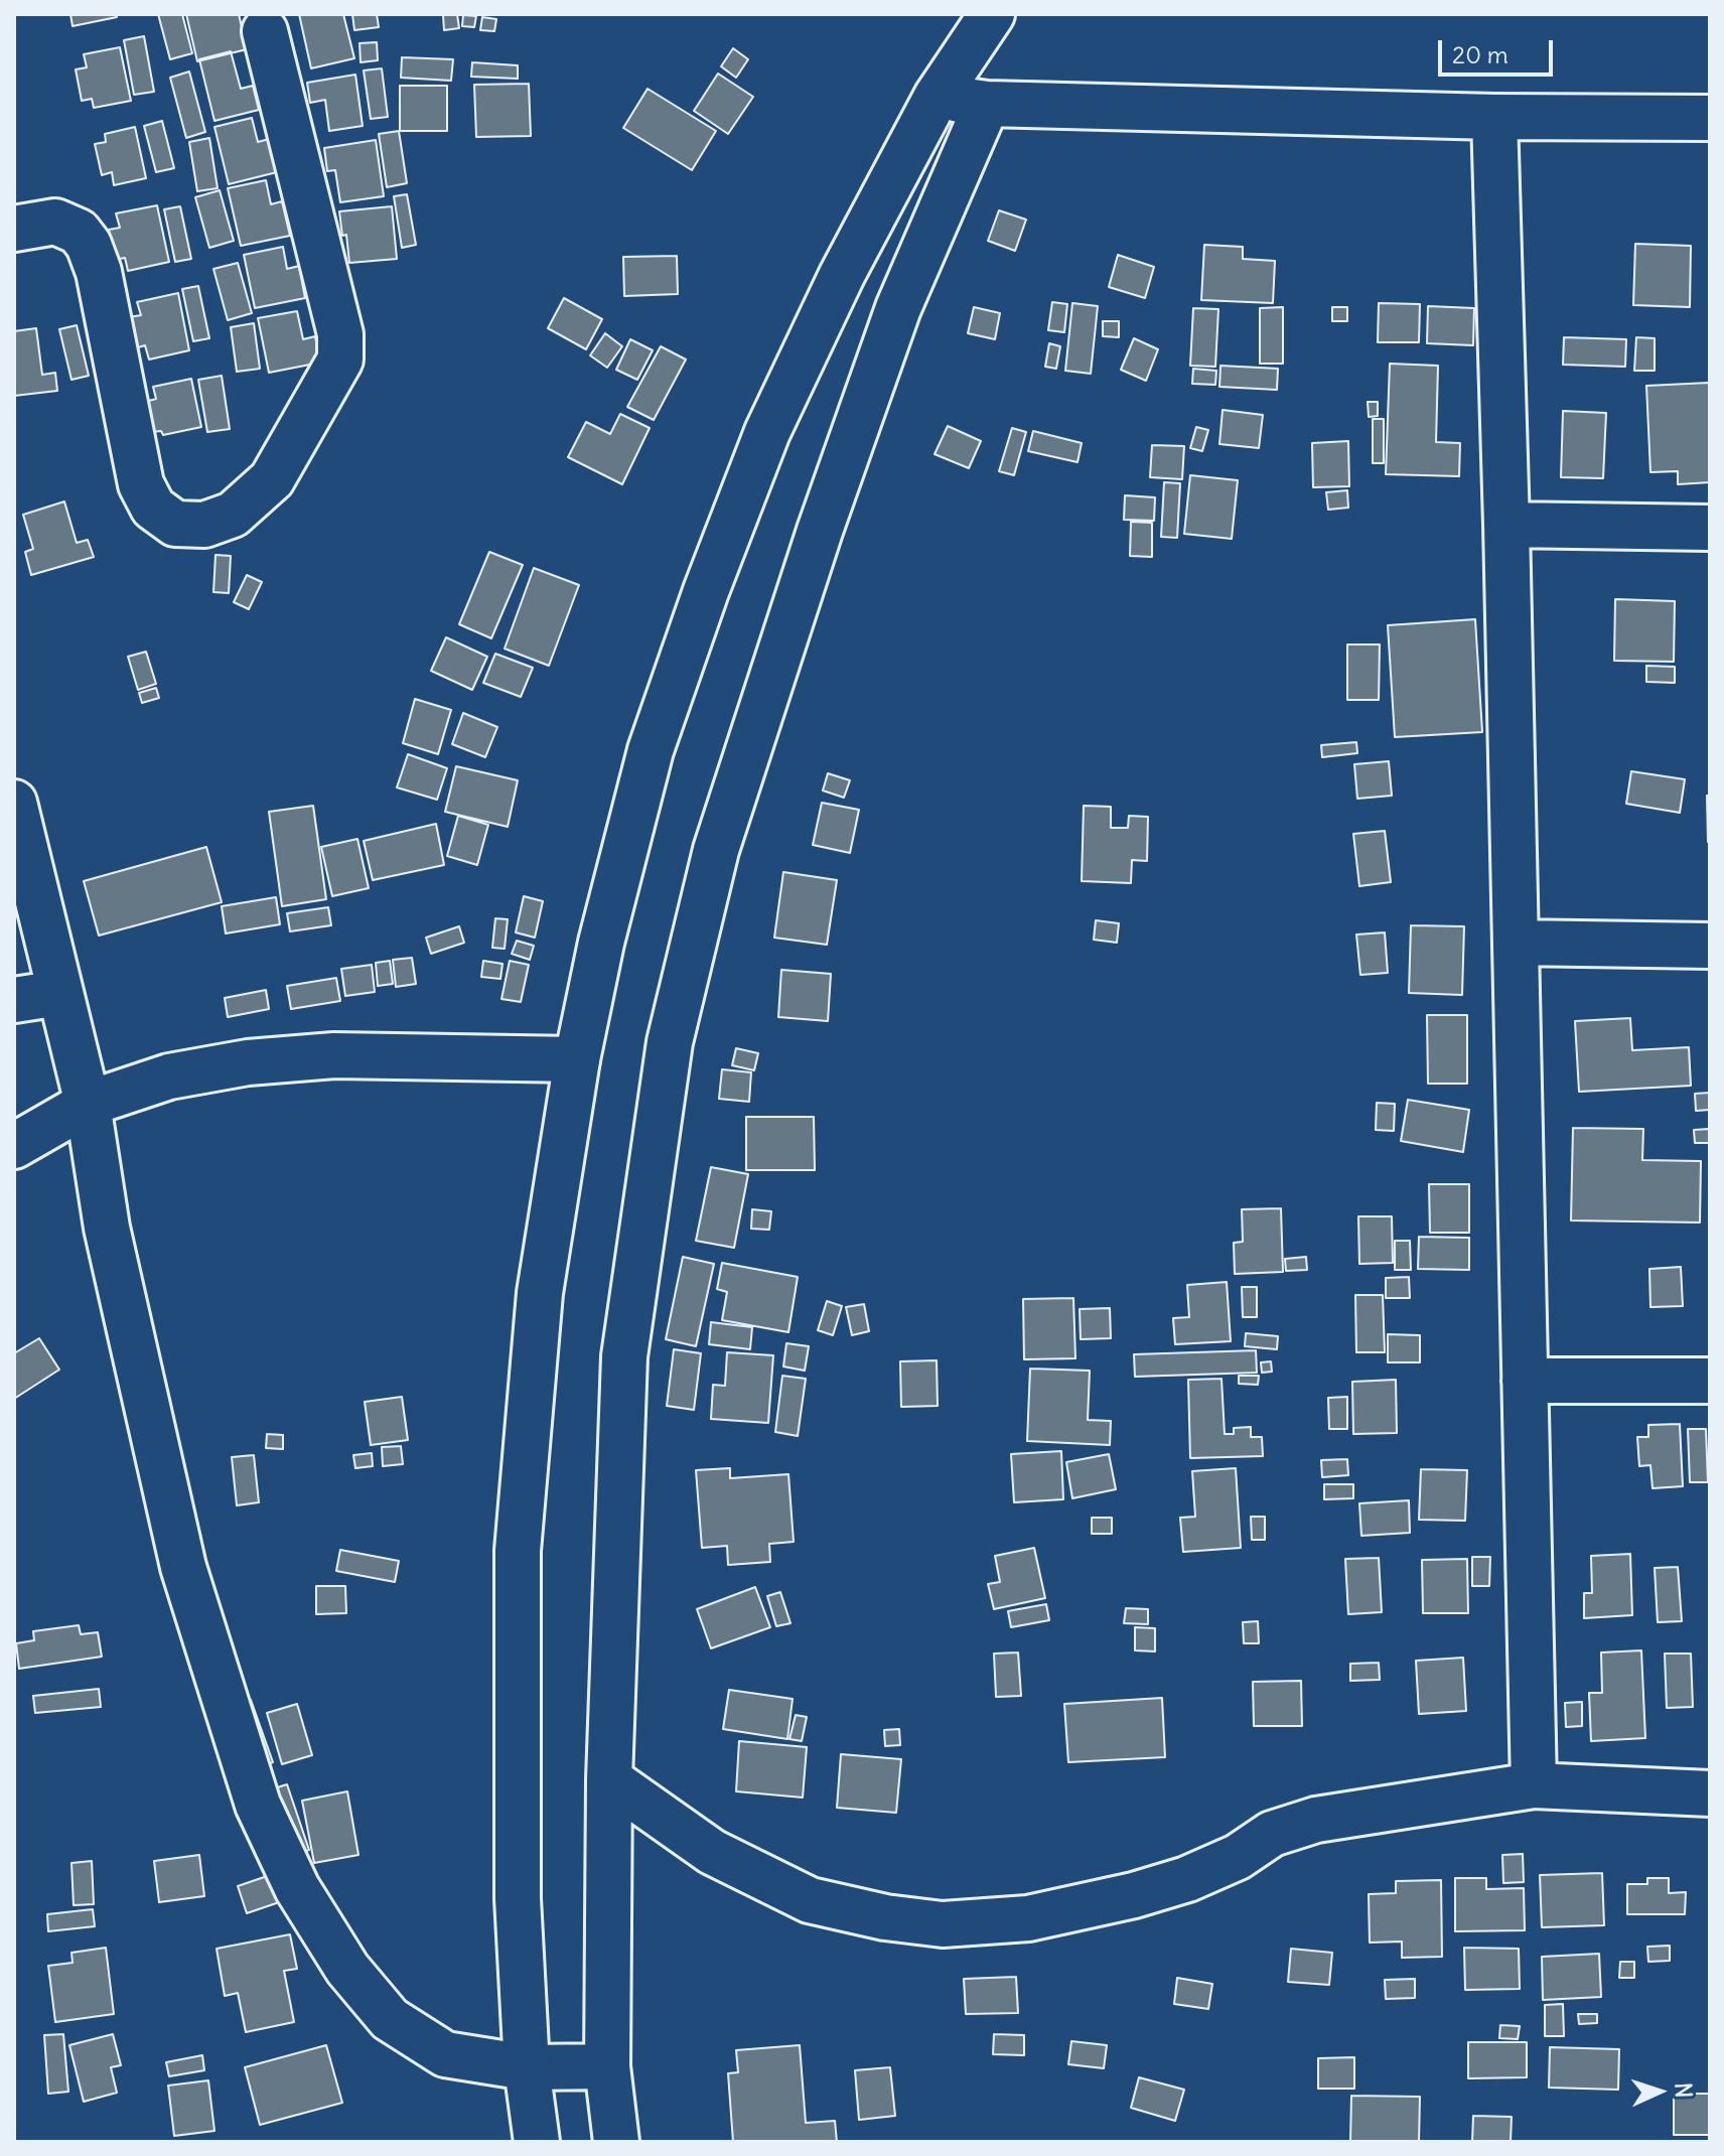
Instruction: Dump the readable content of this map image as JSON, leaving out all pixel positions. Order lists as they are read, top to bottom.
{
  "scale_bar": "20 m",
  "north": "right"
}
